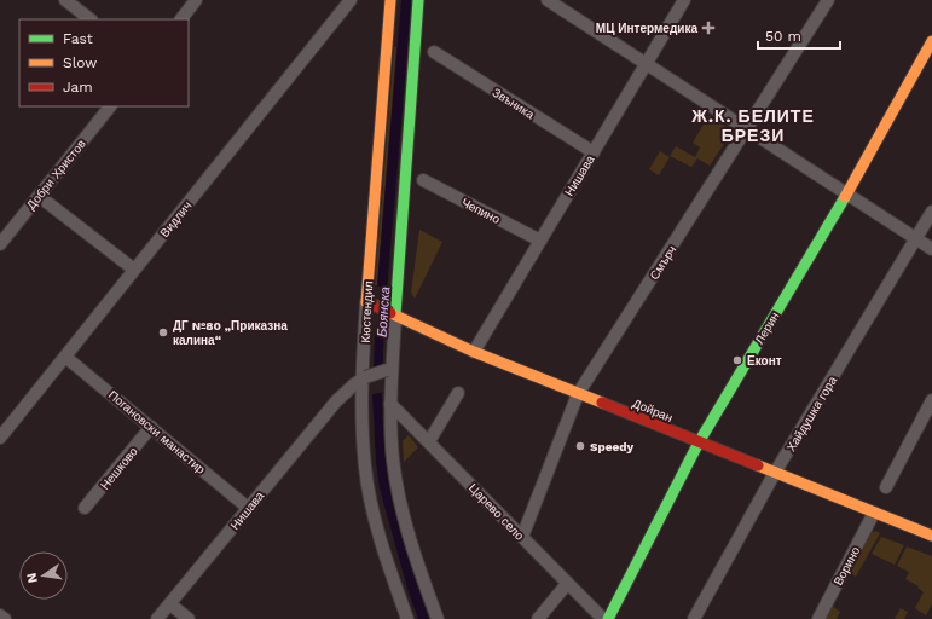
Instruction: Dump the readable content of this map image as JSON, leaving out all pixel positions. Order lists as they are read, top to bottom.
{
  "streets": {
    "street": [
      "Звъника",
      "Добри Христов",
      "Нишава",
      "Чепино",
      "Видлич",
      "Смърч",
      "Кюстендил",
      "Лерин",
      "Дойран",
      "Хайдушка гора",
      "Погановски манастир",
      "Нешково",
      "Царево село",
      "Ворино"
    ]
  },
  "crossings": [
    ["Звъника", "Нишава"],
    ["Нишава", "Чепино"],
    ["Нишава", "Кюстендил"],
    ["Нишава", "Дойран"],
    ["Нишава", "Погановски манастир"],
    ["Видлич", "Погановски манастир"],
    ["Смърч", "Дойран"],
    ["Смърч", "Царево село"],
    ["Кюстендил", "Дойран"],
    ["Лерин", "Дойран"],
    ["Дойран", "Хайдушка гора"],
    ["Дойран", "Ворино"],
    ["Погановски манастир", "Нешково"]
  ],
  "districts": ["Ж.К. БЕЛИТЕ БРЕЗИ"],
  "water": ["Боянска"],
  "places": {
    "health": ["МЦ Интермедика"],
    "other": ["ДГ №80 „Приказна калина“", "Еконт", "Speedy"]
  },
  "legend": ["Fast", "Slow", "Jam"],
  "scale_bar": "50 m",
  "north": "left"
}
